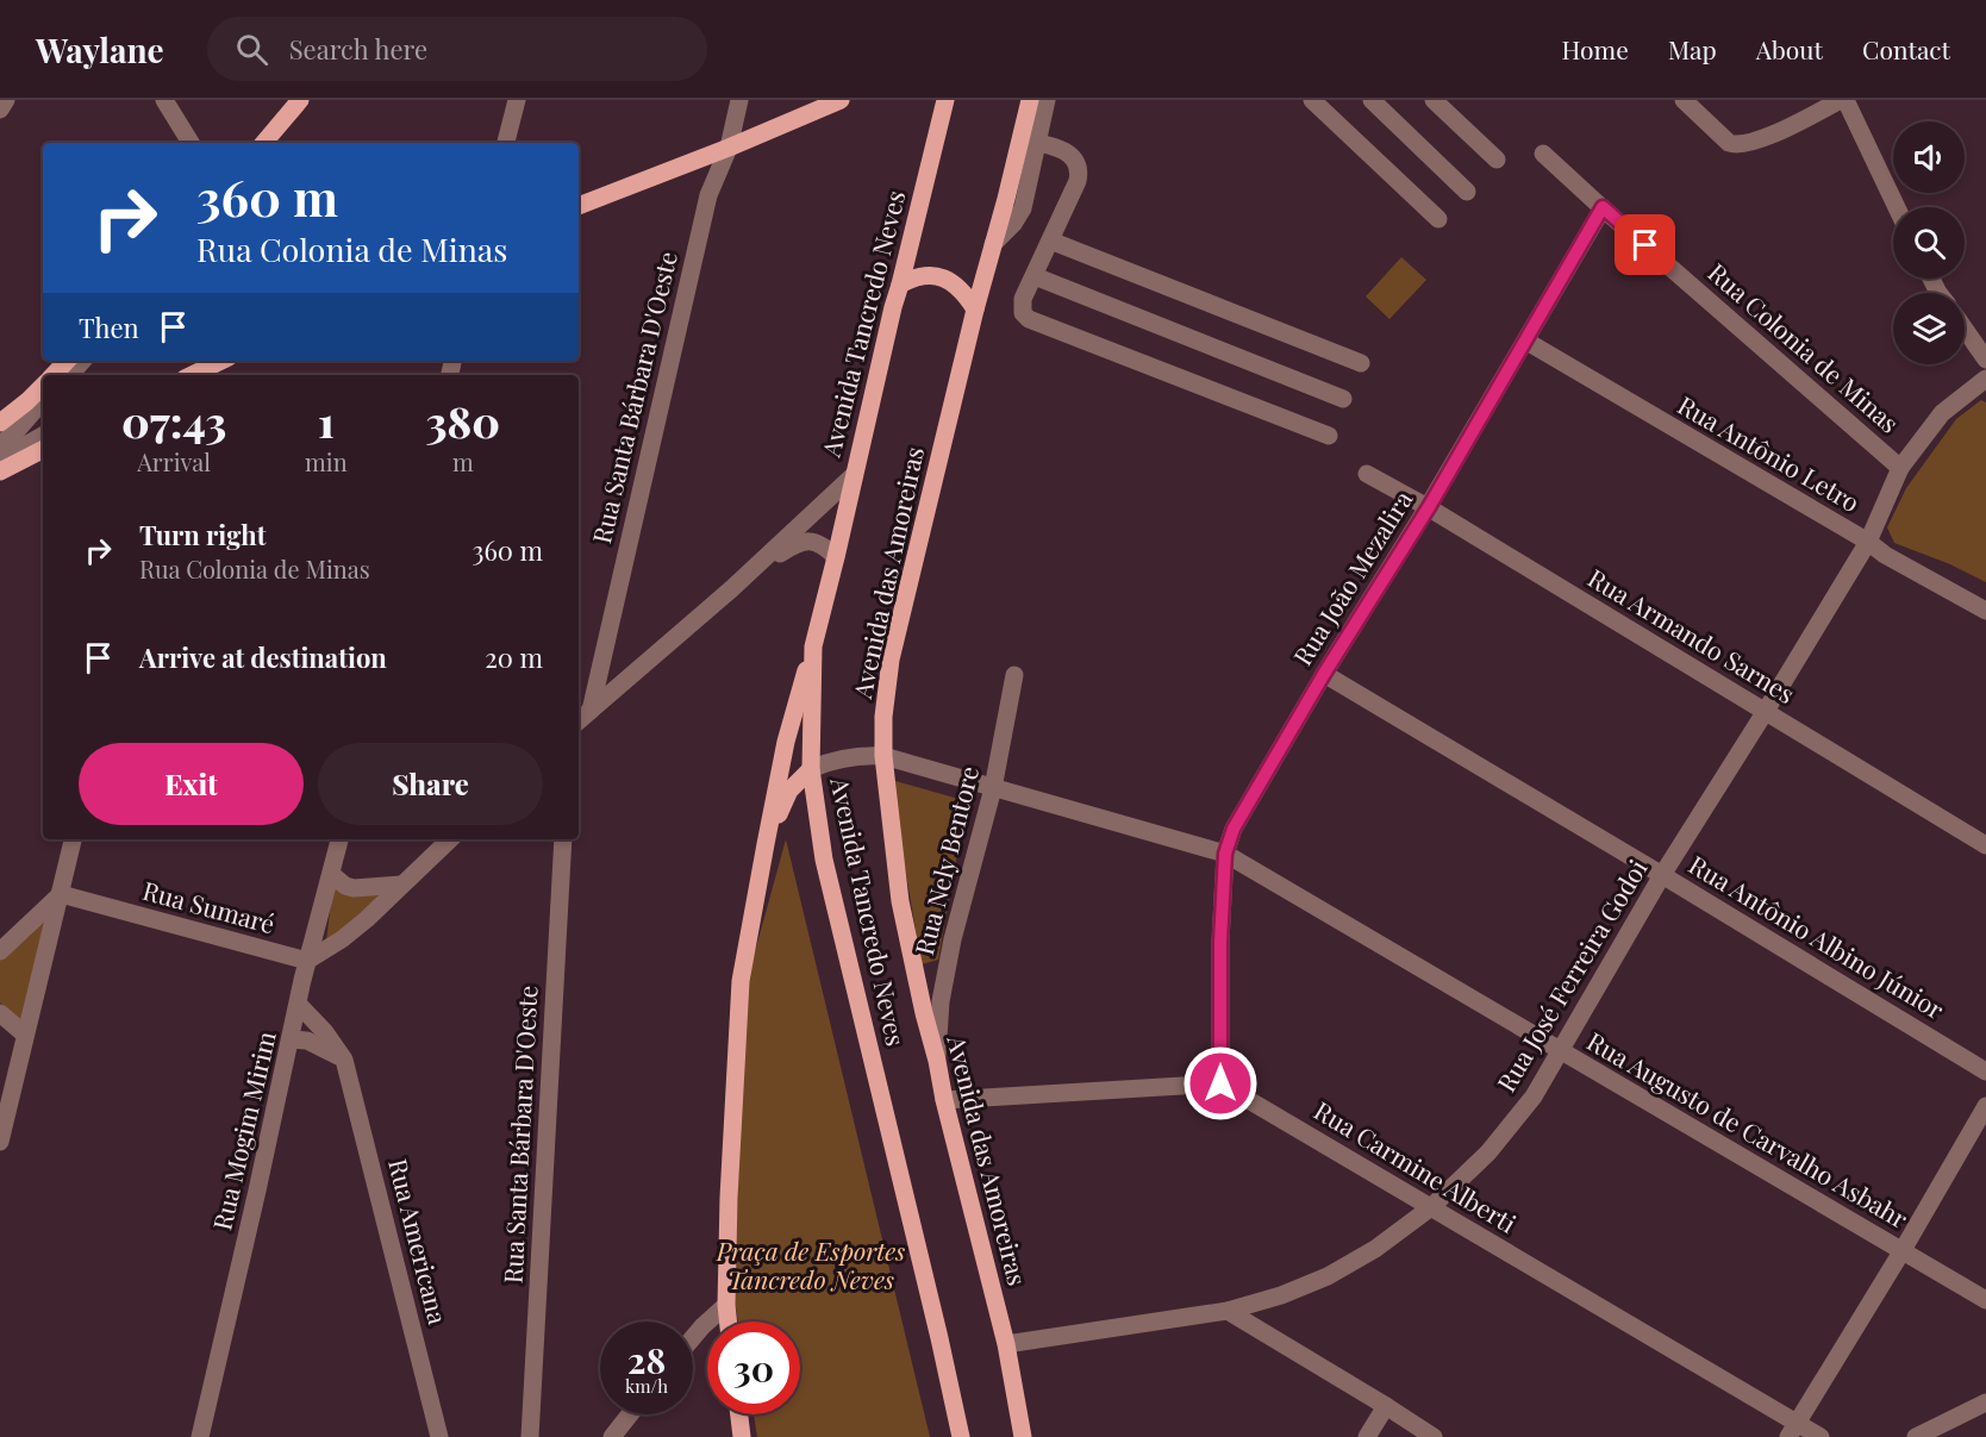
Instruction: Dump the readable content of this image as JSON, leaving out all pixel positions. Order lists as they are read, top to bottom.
{
  "streets": {
    "main road": ["Avenida Tancredo Neves", "Avenida das Amoreiras"],
    "street": [
      "Rua Colonia de Minas",
      "Rua Santa Bárbara D'Oeste",
      "Rua Antônio Letro",
      "Rua João Mezalira",
      "Rua Armando Sarnes",
      "Rua Nely Bentore",
      "Rua Sumaré",
      "Rua Antônio Albino Júnior",
      "Rua José Ferreira Godoi",
      "Rua Mogim Mirim",
      "Rua Augusto de Carvalho Asbahr",
      "Rua Carmine Alberti",
      "Rua Americana"
    ]
  },
  "crossings": [
    ["Avenida Tancredo Neves", "Rua Augusto de Carvalho Asbahr"],
    ["Rua Colonia de Minas", "Rua João Mezalira"],
    ["Rua Colonia de Minas", "Rua José Ferreira Godoi"],
    ["Rua Antônio Letro", "Rua João Mezalira"],
    ["Rua Antônio Letro", "Rua José Ferreira Godoi"],
    ["Avenida das Amoreiras", "Rua Nely Bentore"],
    ["Avenida das Amoreiras", "Rua José Ferreira Godoi"],
    ["Avenida das Amoreiras", "Rua Augusto de Carvalho Asbahr"],
    ["Rua João Mezalira", "Rua Armando Sarnes"],
    ["Rua João Mezalira", "Rua Antônio Albino Júnior"],
    ["Rua João Mezalira", "Rua Augusto de Carvalho Asbahr"],
    ["Rua João Mezalira", "Rua Carmine Alberti"],
    ["Rua Armando Sarnes", "Rua José Ferreira Godoi"],
    ["Rua Nely Bentore", "Rua Augusto de Carvalho Asbahr"],
    ["Rua Sumaré", "Rua Mogim Mirim"],
    ["Rua Antônio Albino Júnior", "Rua José Ferreira Godoi"],
    ["Rua José Ferreira Godoi", "Rua Augusto de Carvalho Asbahr"],
    ["Rua José Ferreira Godoi", "Rua Carmine Alberti"],
    ["Rua Mogim Mirim", "Rua Americana"]
  ],
  "parks": ["Praça de Esportes Tancredo Neves"],
  "page": {
    "header": "Waylane",
    "search": "Search here",
    "nav": [
      "Home",
      "Map",
      "About",
      "Contact"
    ],
    "turn": ["360 m", "Rua Colonia de Minas"],
    "then": "Then",
    "eta": [
      "07:43",
      "Arrival",
      "1",
      "min",
      "380",
      "m"
    ],
    "list": [
      {
        "name": "Turn right",
        "note": "Rua Colonia de Minas",
        "value": "360 m"
      },
      {
        "name": "Arrive at destination",
        "value": "20 m"
      }
    ],
    "buttons": ["Exit", "Share"],
    "speed": "28 km/h",
    "limit": "30"
  }
}
